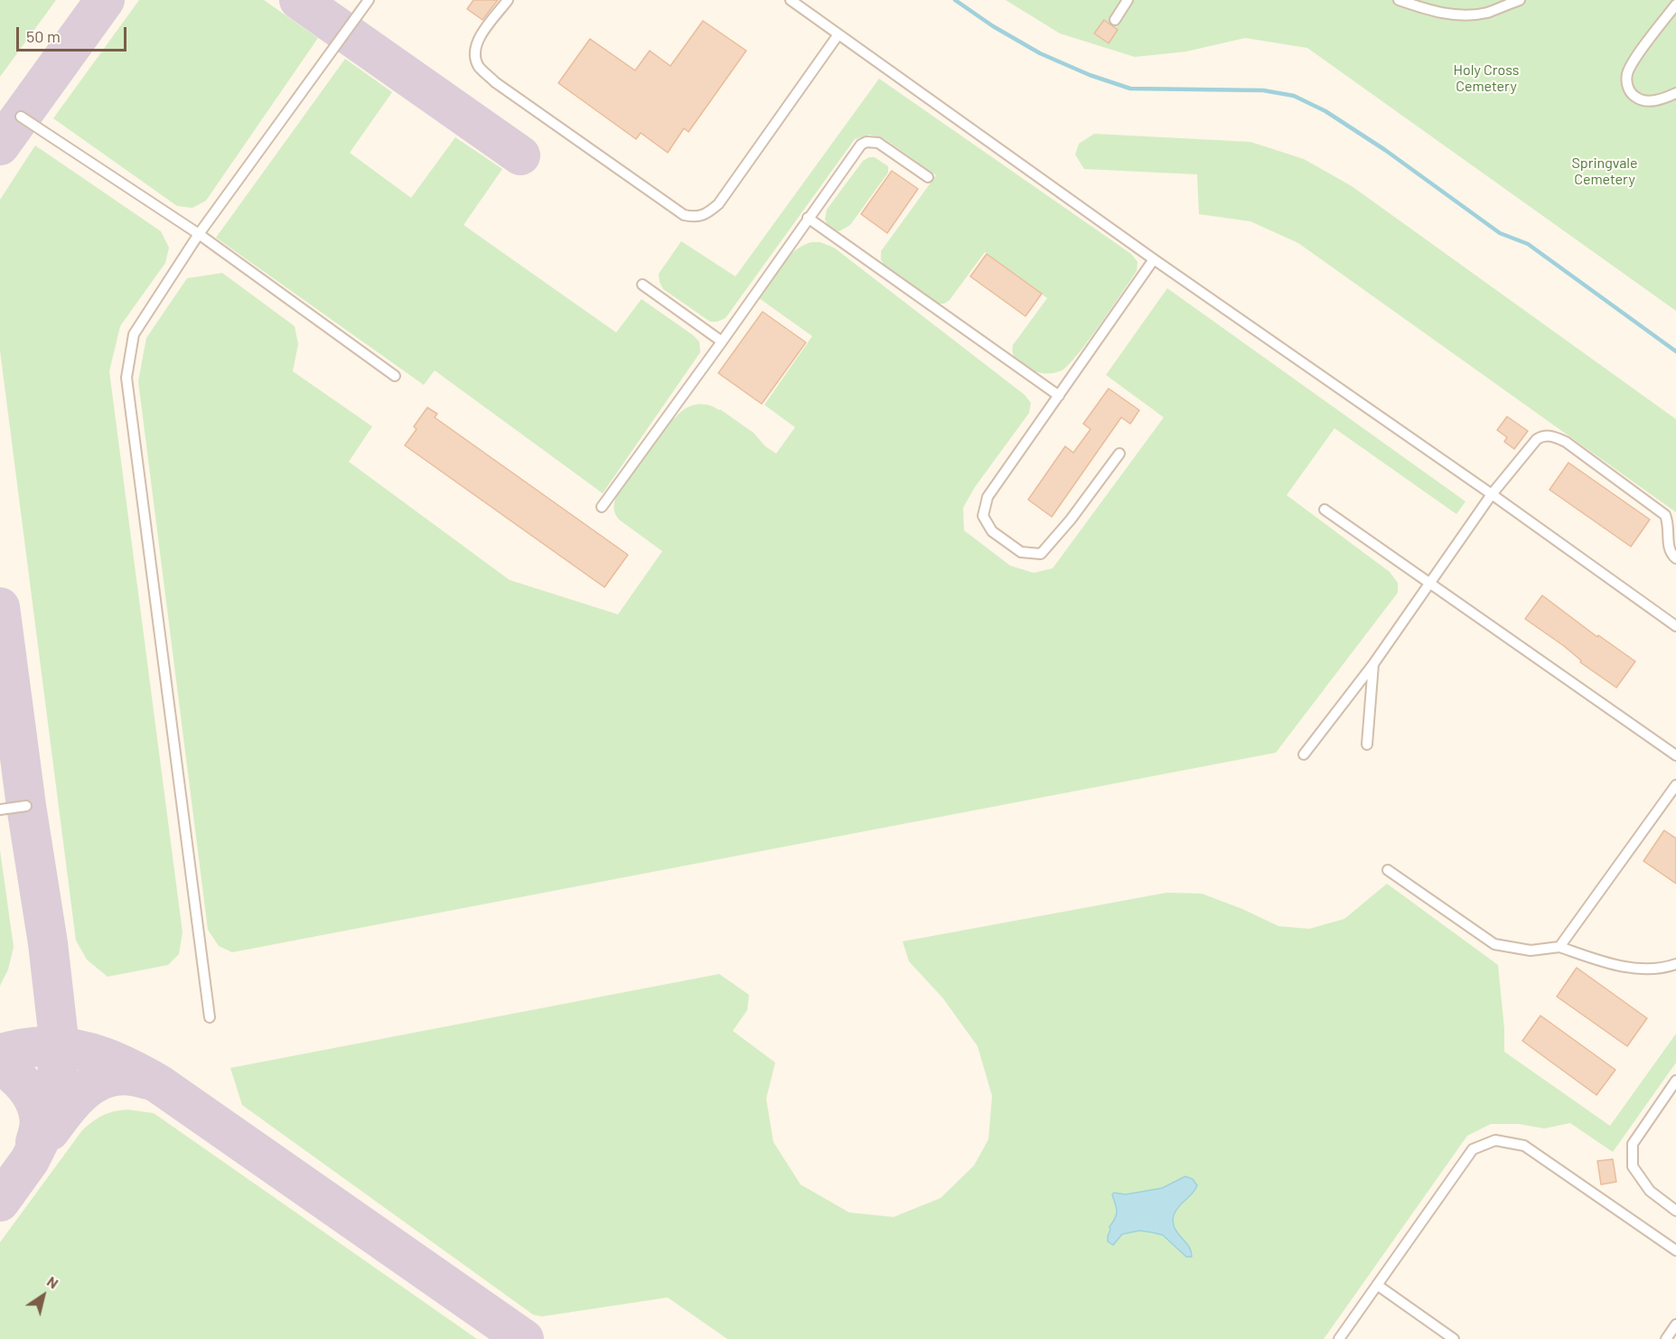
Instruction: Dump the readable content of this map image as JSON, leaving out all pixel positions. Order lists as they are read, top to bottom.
{
  "parks": ["Holy Cross Cemetery", "Springvale Cemetery"],
  "scale_bar": "50 m",
  "north": "top right"
}
